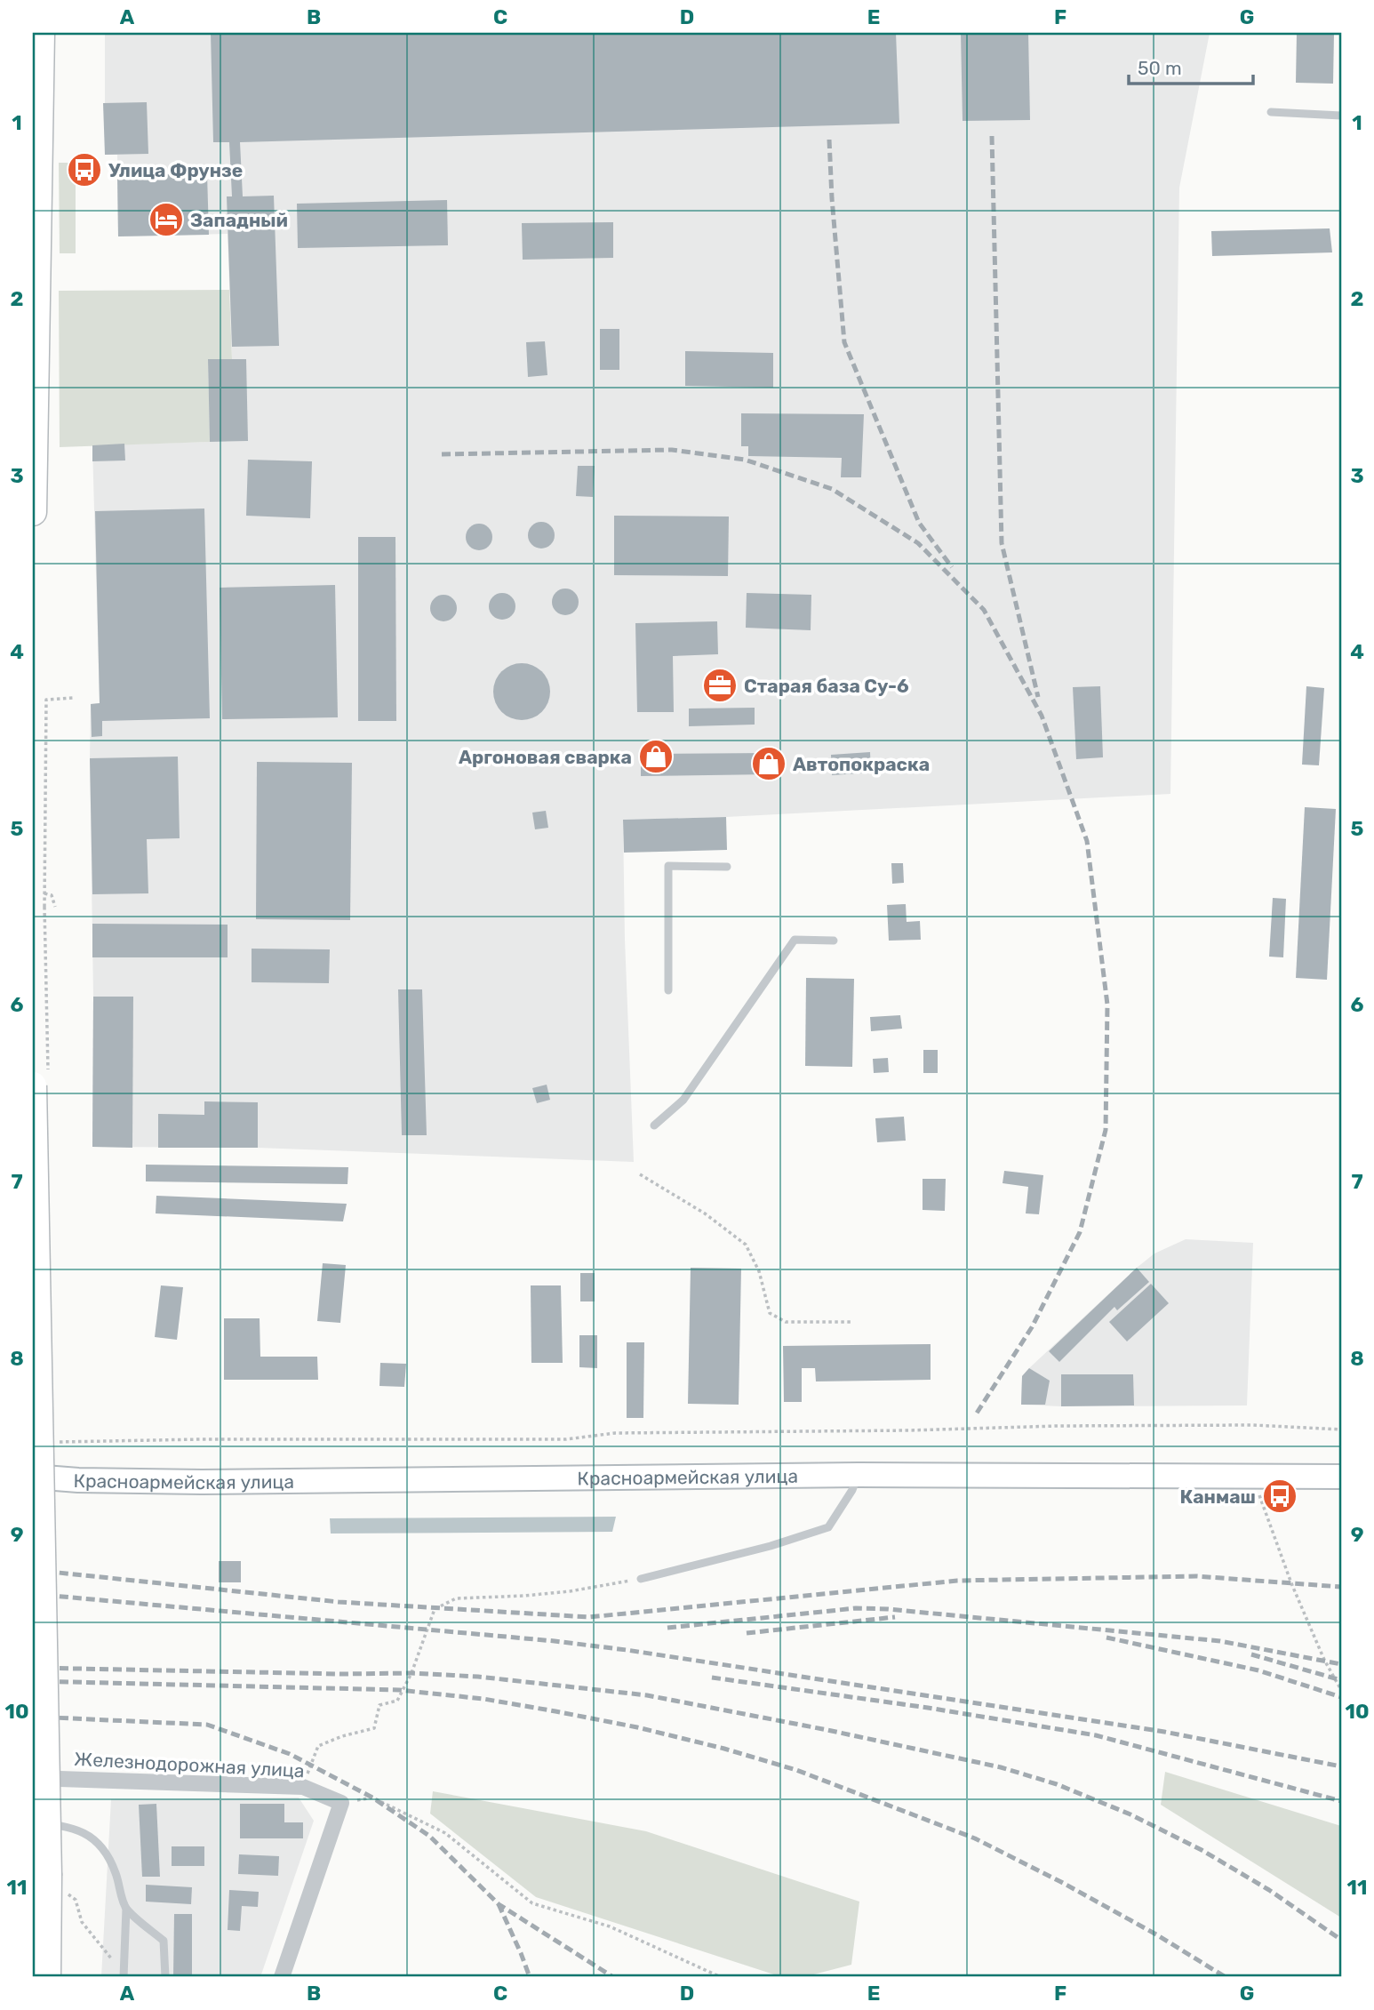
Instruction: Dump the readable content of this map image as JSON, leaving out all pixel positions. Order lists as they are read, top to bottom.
{
  "streets": {
    "main road": ["Красноармейская улица"],
    "street": ["Железнодорожная улица"]
  },
  "places": {
    "bus stop": ["Улица Фрунзе", "Канмаш"],
    "hotel": ["Западный"],
    "office": ["Старая база Су-6"],
    "shop": ["Аргоновая сварка", "Автопокраска"]
  },
  "scale_bar": "50 m",
  "grid": {
    "columns": [
      "A",
      "B",
      "C",
      "D",
      "E",
      "F",
      "G"
    ],
    "rows": [
      "1",
      "2",
      "3",
      "4",
      "5",
      "6",
      "7",
      "8",
      "9",
      "10",
      "11"
    ]
  }
}
